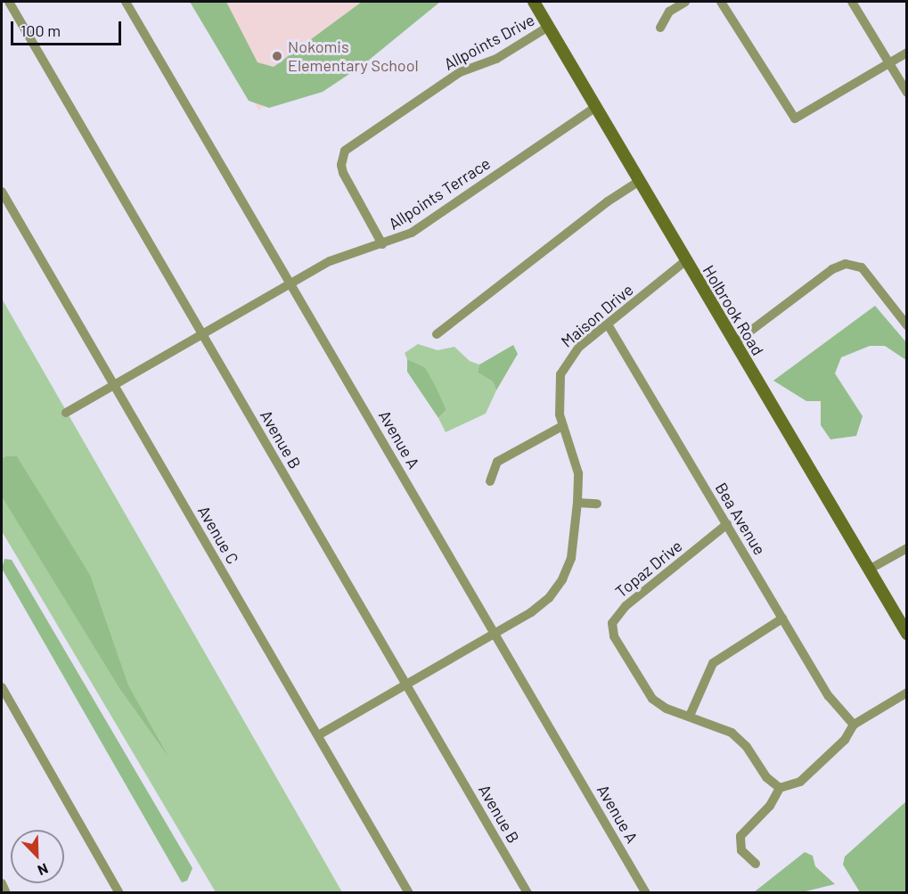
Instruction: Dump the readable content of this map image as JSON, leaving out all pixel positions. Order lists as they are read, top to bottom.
{
  "streets": {
    "street": [
      "Allpoints Drive",
      "Allpoints Terrace",
      "Holbrook Road",
      "Maison Drive",
      "Avenue B",
      "Avenue A",
      "Bea Avenue",
      "Avenue C",
      "Topaz Drive"
    ]
  },
  "crossings": [
    ["Allpoints Drive", "Allpoints Terrace"],
    ["Allpoints Drive", "Holbrook Road"],
    ["Allpoints Terrace", "Holbrook Road"],
    ["Allpoints Terrace", "Avenue B"],
    ["Allpoints Terrace", "Avenue A"],
    ["Allpoints Terrace", "Avenue C"],
    ["Holbrook Road", "Maison Drive"],
    ["Maison Drive", "Avenue B"],
    ["Maison Drive", "Avenue A"],
    ["Maison Drive", "Bea Avenue"],
    ["Maison Drive", "Avenue C"],
    ["Bea Avenue", "Topaz Drive"]
  ],
  "places": ["Nokomis Elementary School"],
  "scale_bar": "100 m",
  "north": "bottom right"
}
